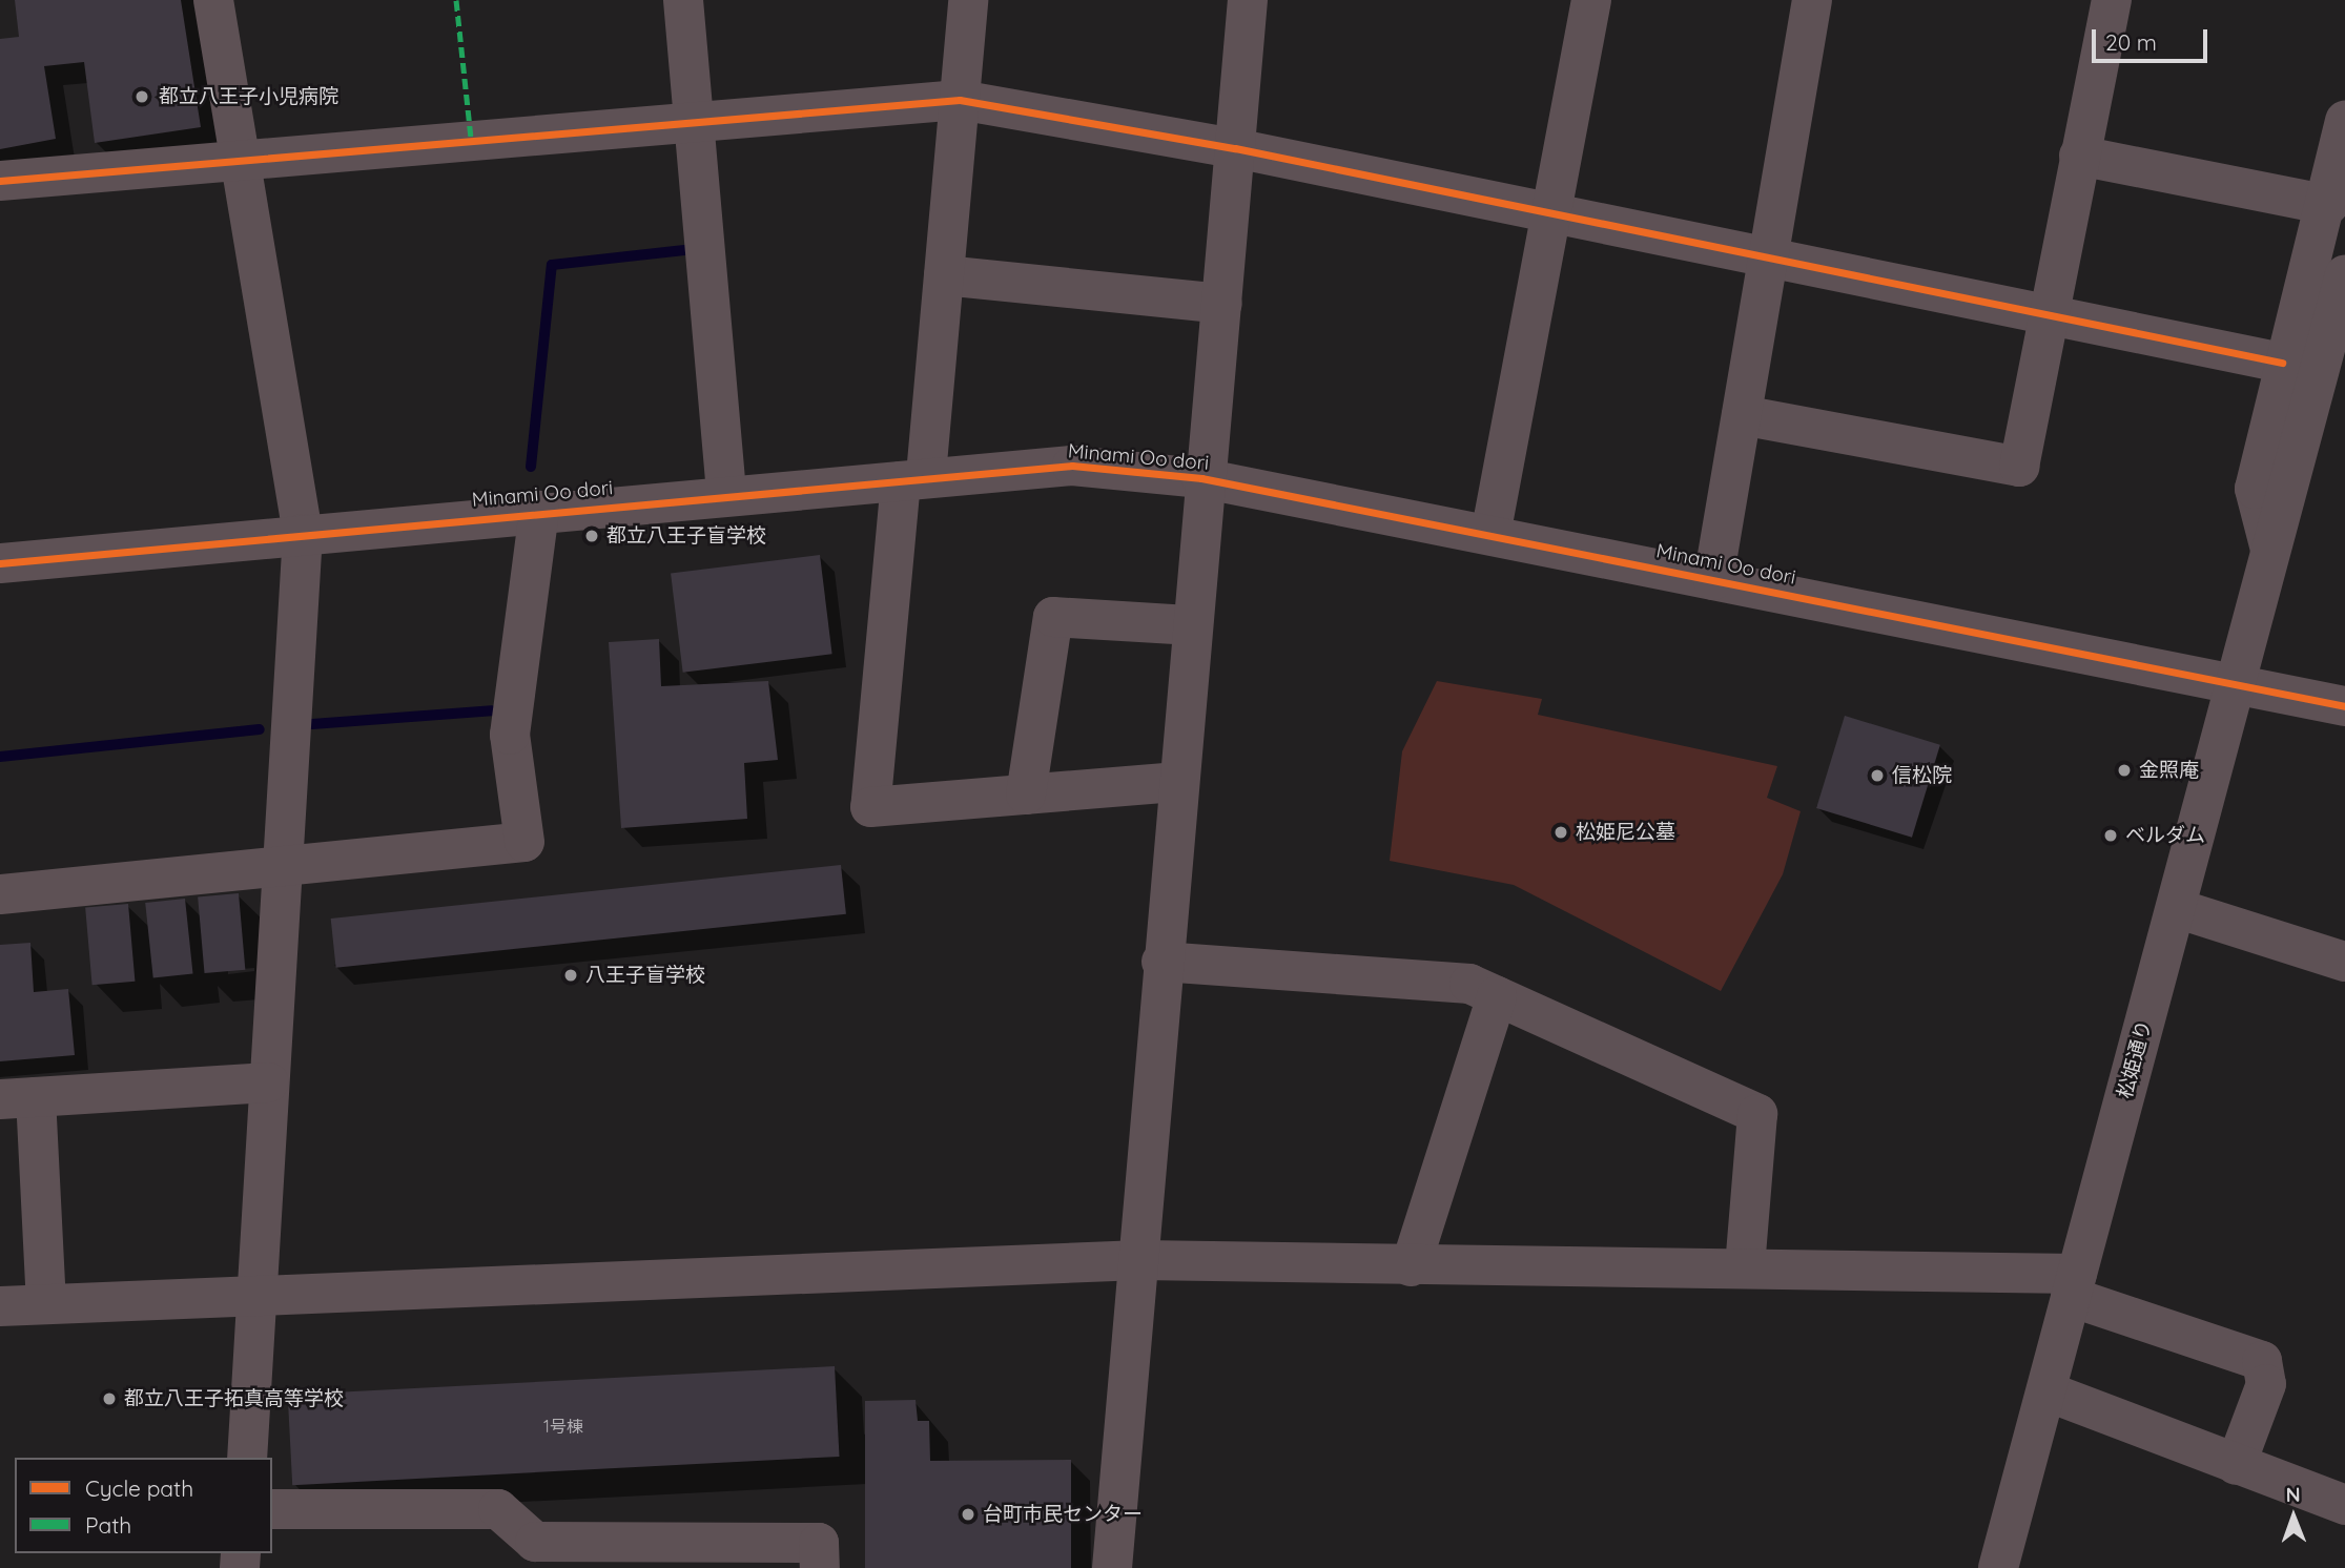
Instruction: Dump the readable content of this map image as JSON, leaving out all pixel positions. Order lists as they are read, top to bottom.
{
  "streets": {
    "street": ["Minami Oo dori", "松姫通り"]
  },
  "crossings": [
    ["Minami Oo dori", "松姫通り"]
  ],
  "places": [
    "都立八王子小児病院",
    "都立八王子盲学校",
    "金照庵",
    "信松院",
    "松姫尼公墓",
    "ベルダム",
    "八王子盲学校",
    "都立八王子拓真高等学校",
    "台町市民センター"
  ],
  "house_numbers": ["1号棟"],
  "legend": ["Cycle path", "Path"],
  "scale_bar": "20 m",
  "north": "top"
}
